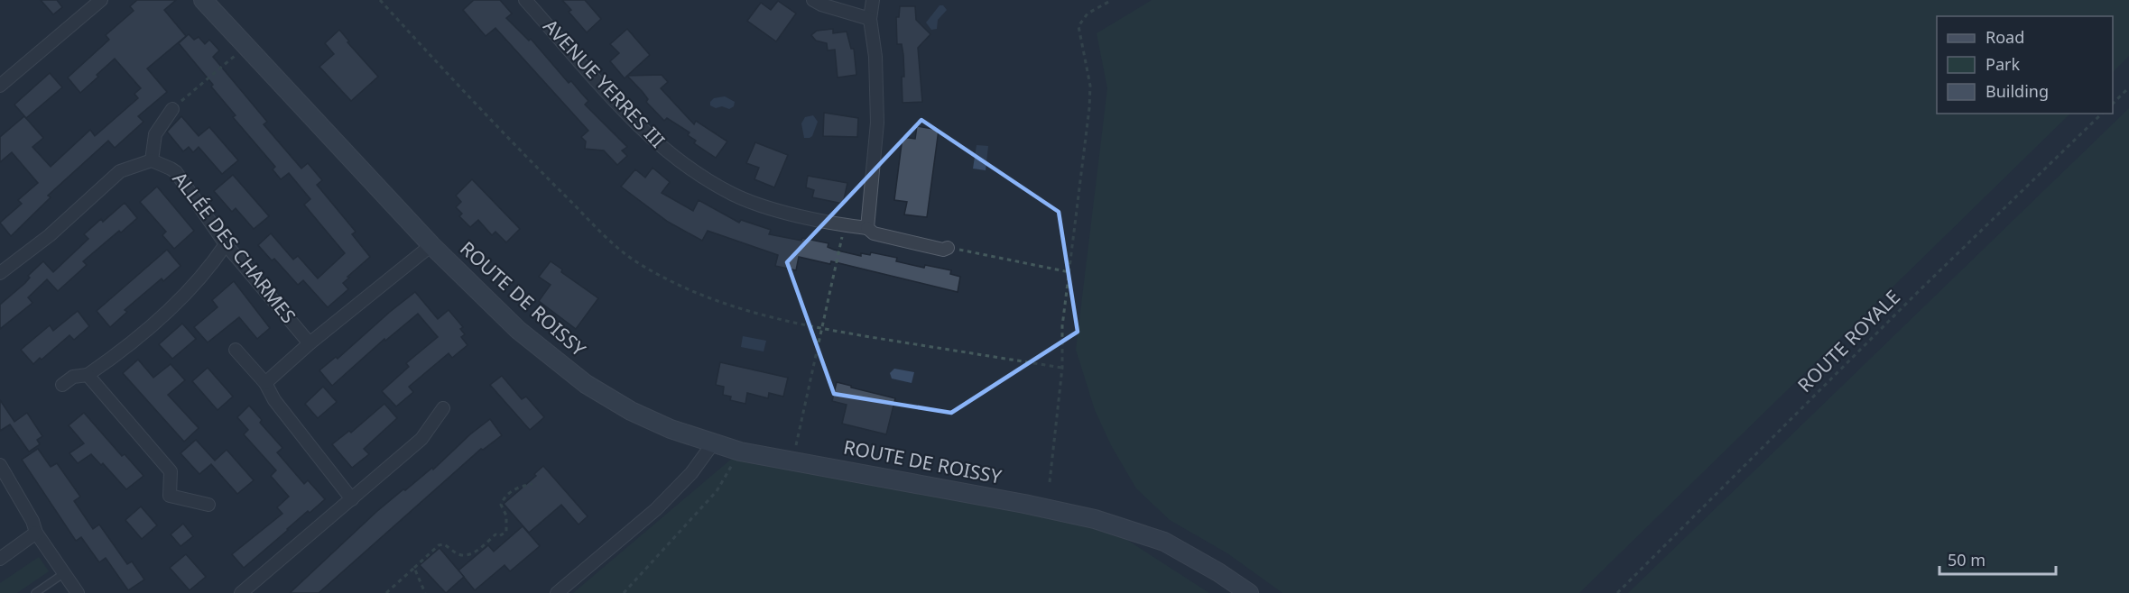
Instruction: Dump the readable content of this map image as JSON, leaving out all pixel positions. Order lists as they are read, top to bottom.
{
  "streets": {
    "main road": ["ROUTE DE ROISSY"],
    "street": ["AVENUE YERRES III", "ALLÉE DES CHARMES"],
    "path": ["ROUTE ROYALE"]
  },
  "legend": ["Road", "Park", "Building"],
  "scale_bar": "50 m"
}
